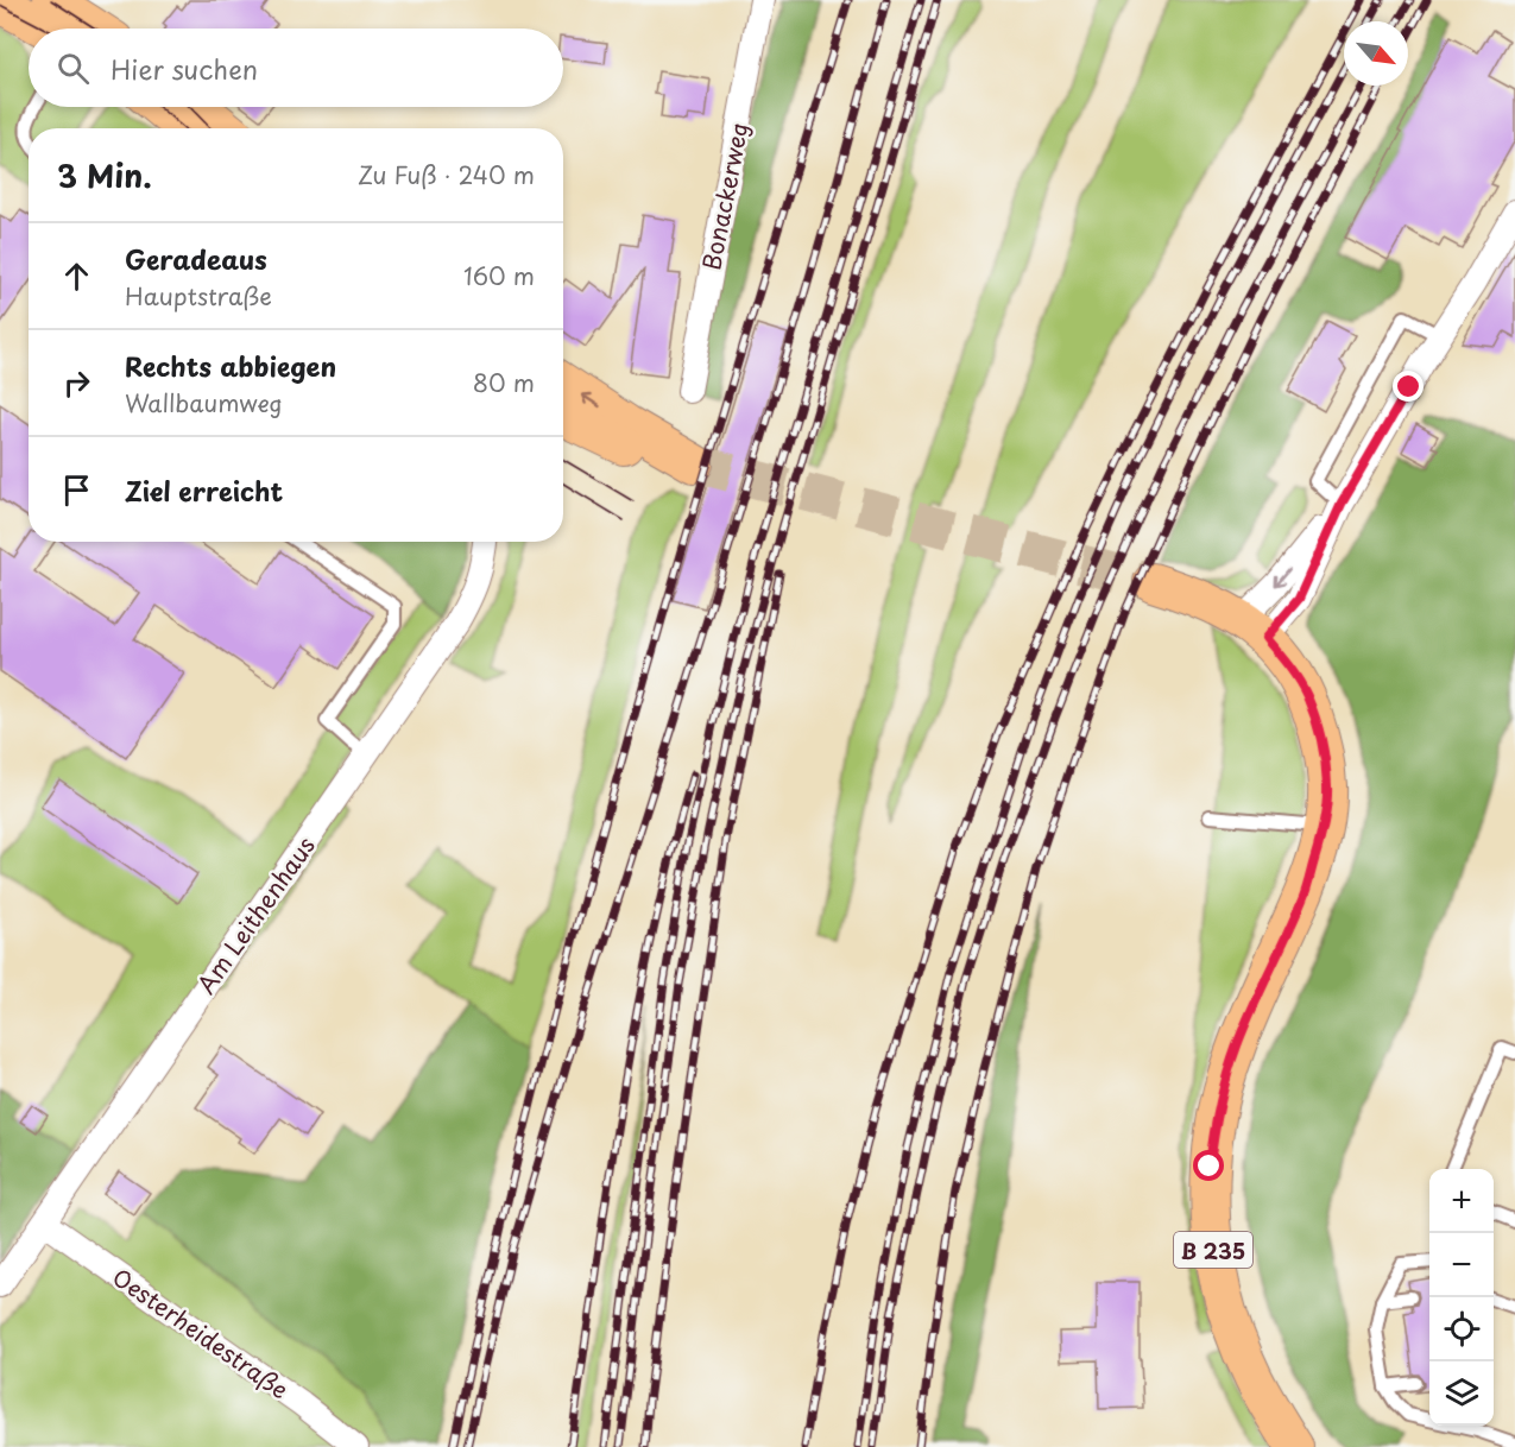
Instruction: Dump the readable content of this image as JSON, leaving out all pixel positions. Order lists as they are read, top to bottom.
{
  "streets": {
    "main road": ["B 235"],
    "street": ["Bonackerweg", "Am Leithenhaus", "Oesterheidestraße"]
  },
  "crossings": [
    ["Am Leithenhaus", "Oesterheidestraße"]
  ],
  "north": "bottom right",
  "page": {
    "search": "Hier suchen",
    "heading": ["3 Min.", "Zu Fuß · 240 m"],
    "list": [
      ["Geradeaus", "Hauptstraße", "160 m"],
      ["Rechts abbiegen", "Wallbaumweg", "80 m"],
      "Ziel erreicht"
    ],
    "map_buttons": ["+", "−"]
  }
}
